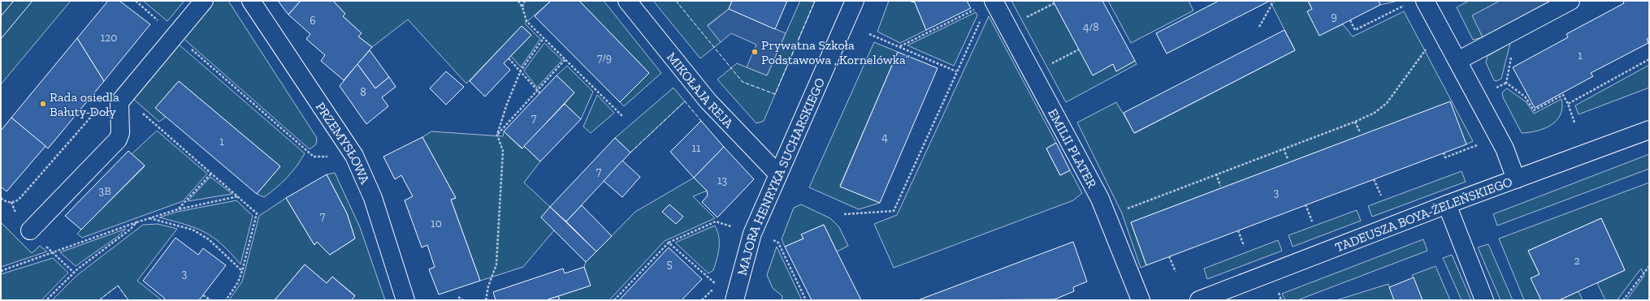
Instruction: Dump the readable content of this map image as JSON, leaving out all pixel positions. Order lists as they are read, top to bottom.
{
  "streets": {
    "street": [
      "MIKOŁAJA REJA",
      "PRZEMYSŁOWA",
      "EMILII PLATER",
      "MAJORA HENRYKA SUCHARSKIEGO",
      "TADEUSZA BOYA-ŻELEŃSKIEGO"
    ]
  },
  "crossings": [
    ["MIKOŁAJA REJA", "MAJORA HENRYKA SUCHARSKIEGO"]
  ],
  "places": ["Prywatna Szkoła Podstawowa „Kornelówka”", "Rada osiedla Bałuty-Doły"],
  "house_numbers": [
    "9",
    "6",
    "4/8",
    "120",
    "1",
    "7/9",
    "8",
    "7",
    "4",
    "1",
    "11",
    "7",
    "13",
    "3B",
    "3",
    "7",
    "10",
    "2",
    "5",
    "3"
  ]
}
